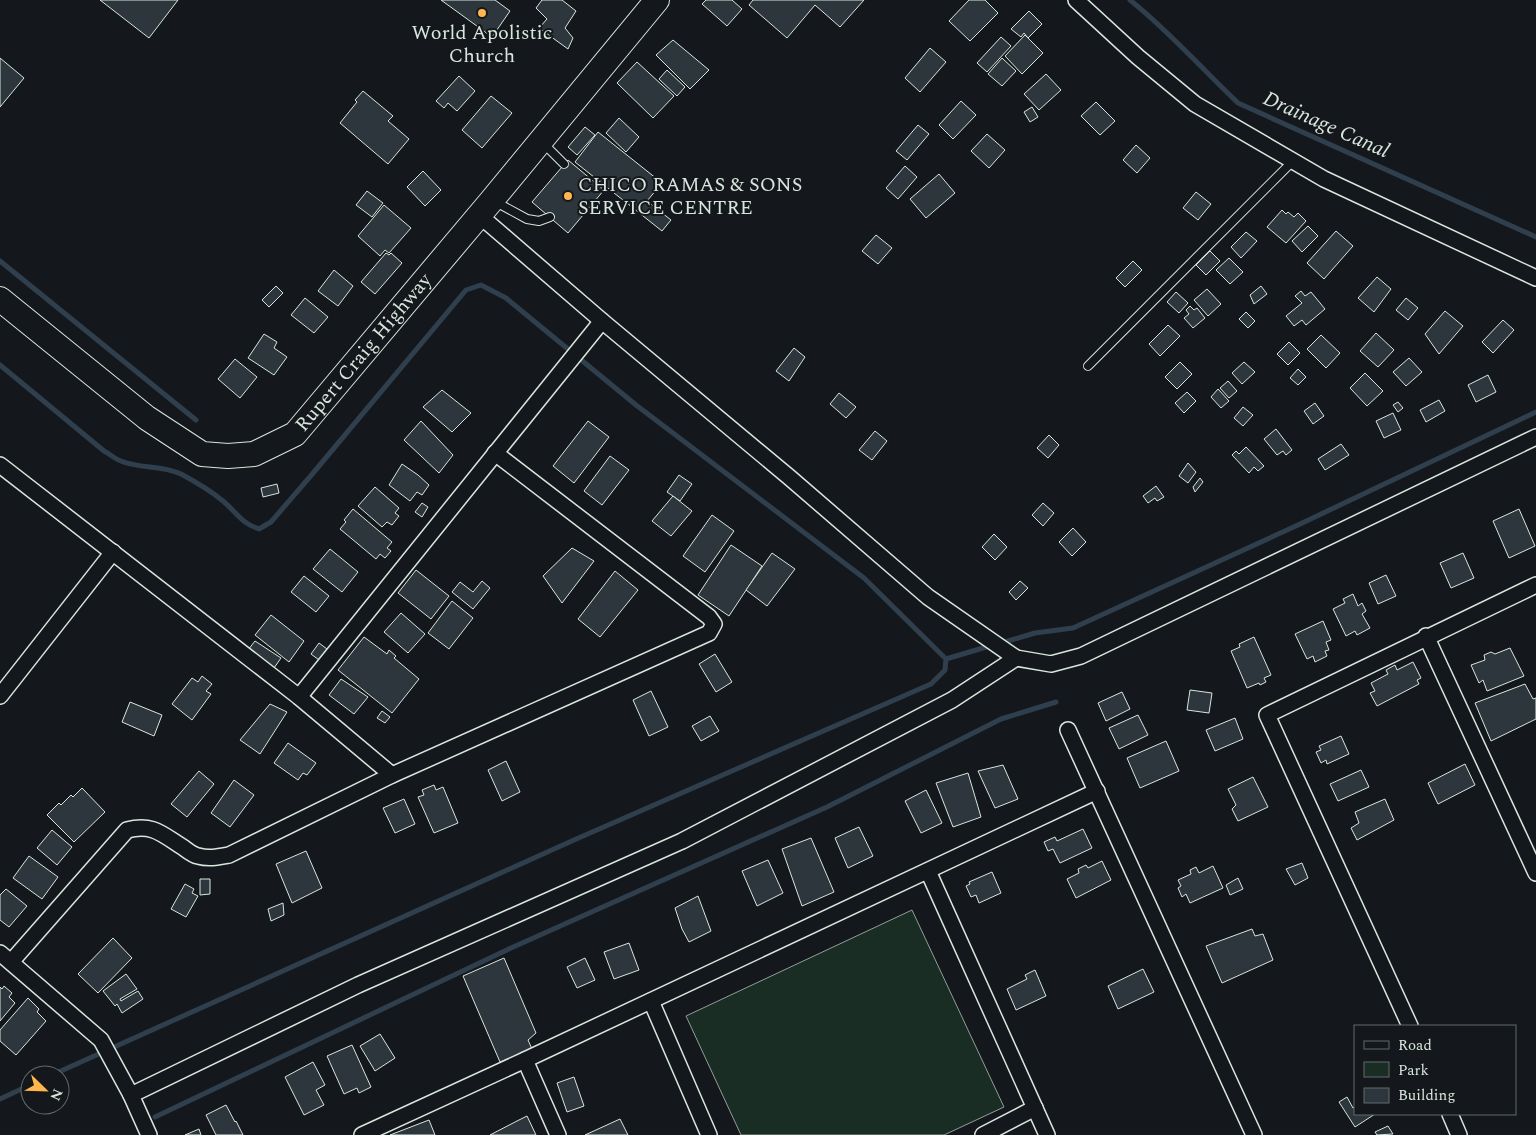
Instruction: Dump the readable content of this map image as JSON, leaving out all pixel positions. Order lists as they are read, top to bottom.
{
  "streets": {
    "main road": ["Rupert Craig Highway"]
  },
  "water": ["Drainage Canal"],
  "places": ["World Apolistic Church", "CHICO RAMAS & SONS SERVICE CENTRE"],
  "legend": ["Road", "Park", "Building"],
  "north": "bottom right"
}
